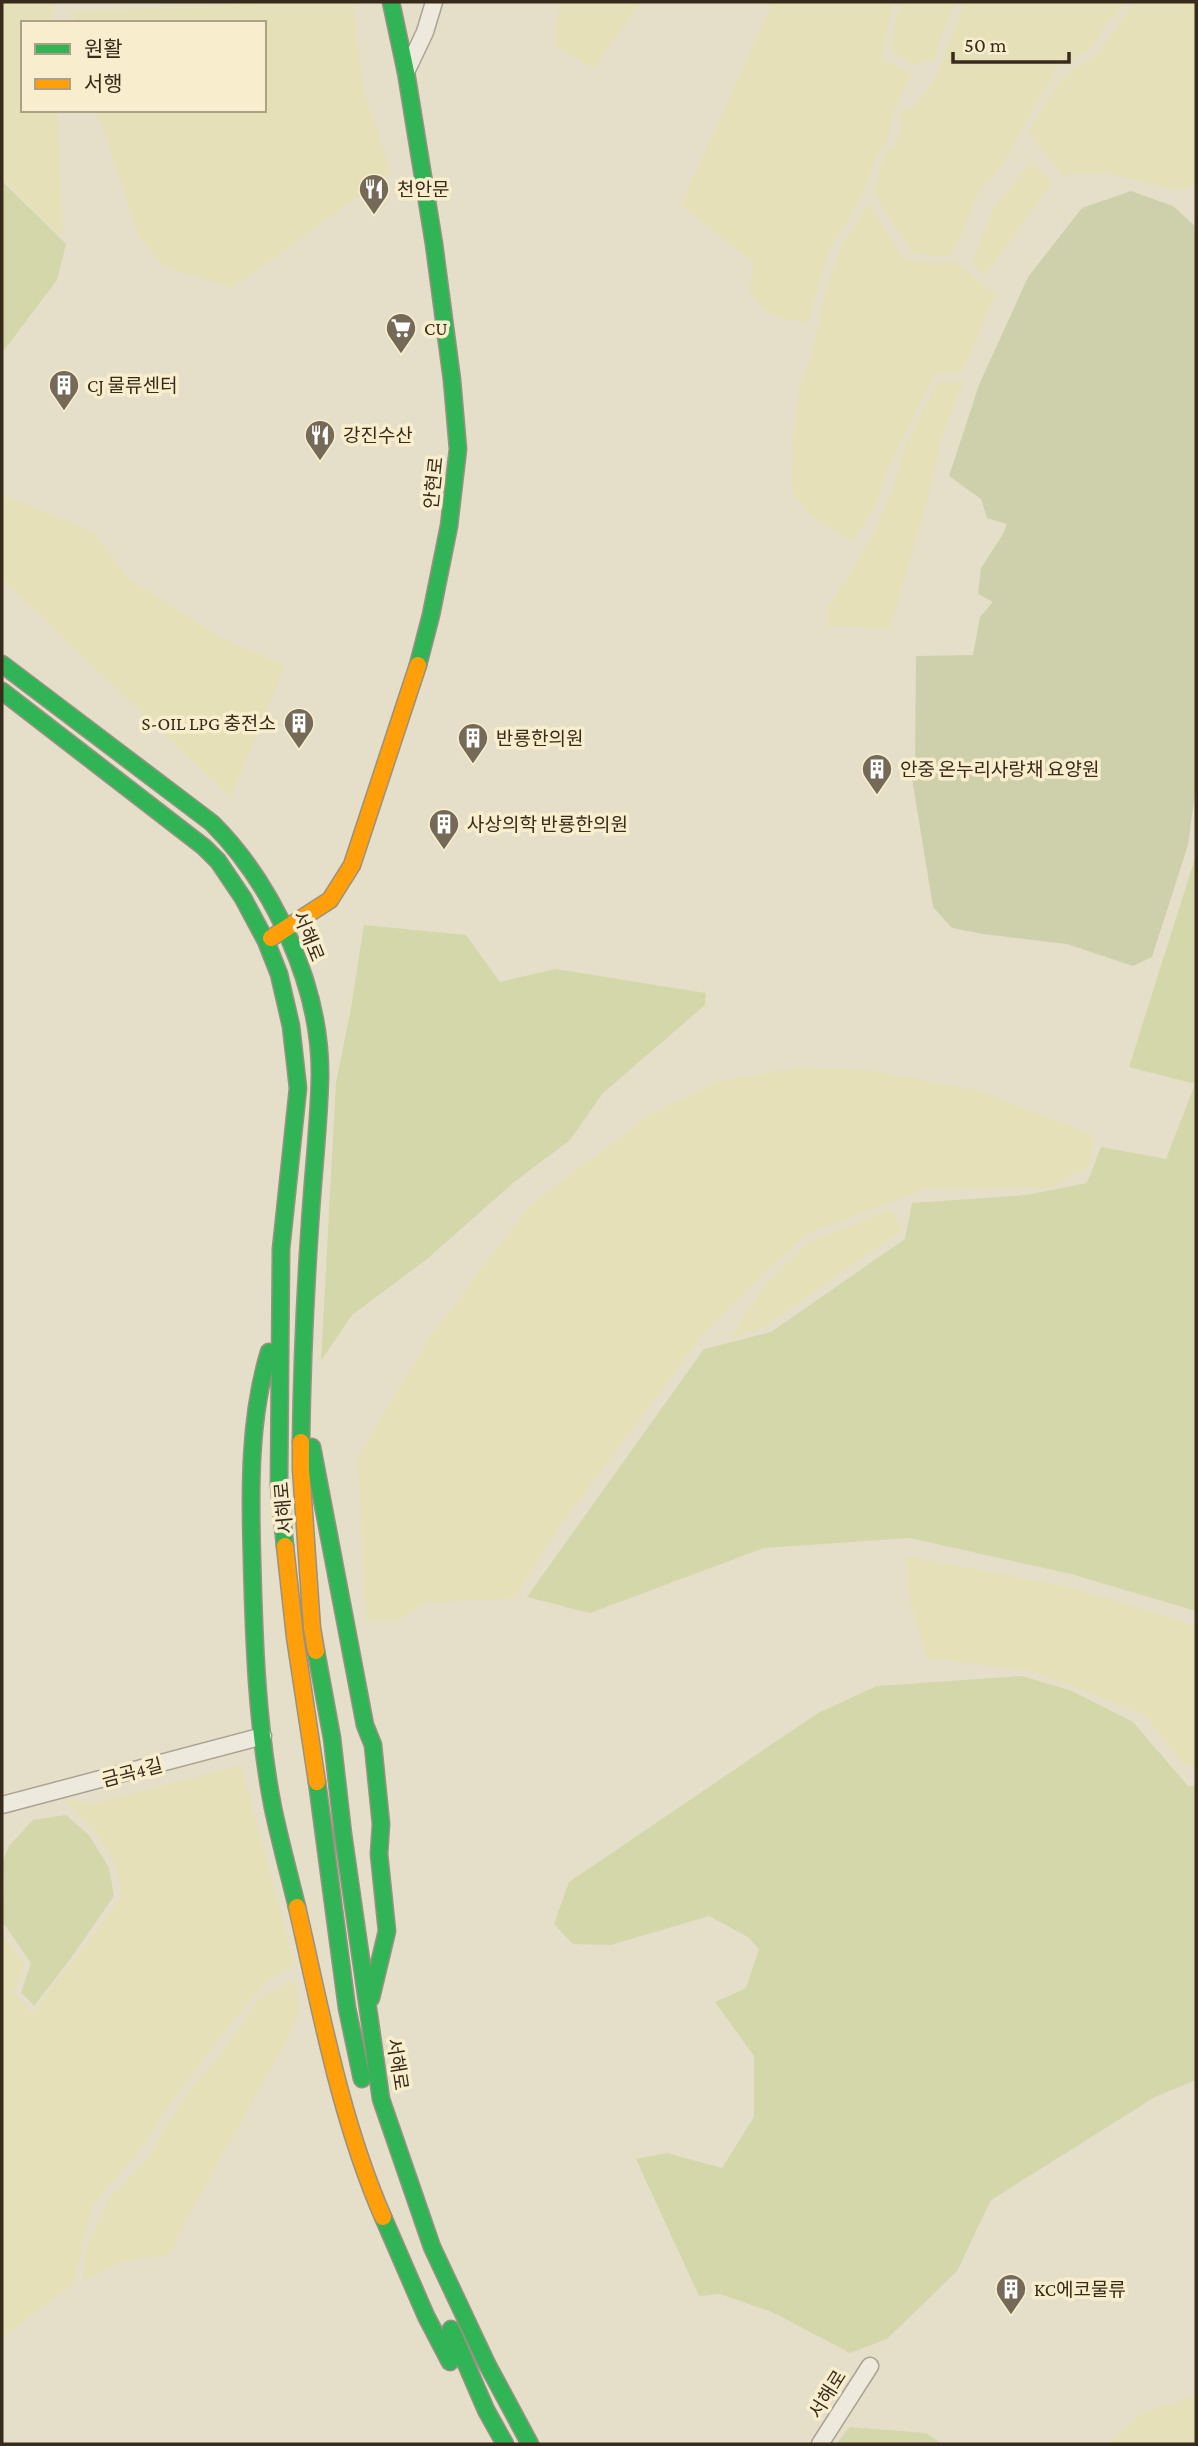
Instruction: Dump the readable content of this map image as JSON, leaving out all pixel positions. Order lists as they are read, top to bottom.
{
  "streets": {
    "main road": ["안현로", "서해로"],
    "street": ["금곡4길"]
  },
  "crossings": [
    ["안현로", "서해로"]
  ],
  "places": {
    "restaurant": ["천안문", "강진수산"],
    "supermarket": ["CU"],
    "building": [
      "CJ 물류센터",
      "S-OIL LPG 충전소",
      "반룡한의원",
      "안중 온누리사랑채 요양원",
      "사상의학 반룡한의원",
      "KC에코물류"
    ]
  },
  "legend": ["원활", "서행"],
  "scale_bar": "50 m"
}
